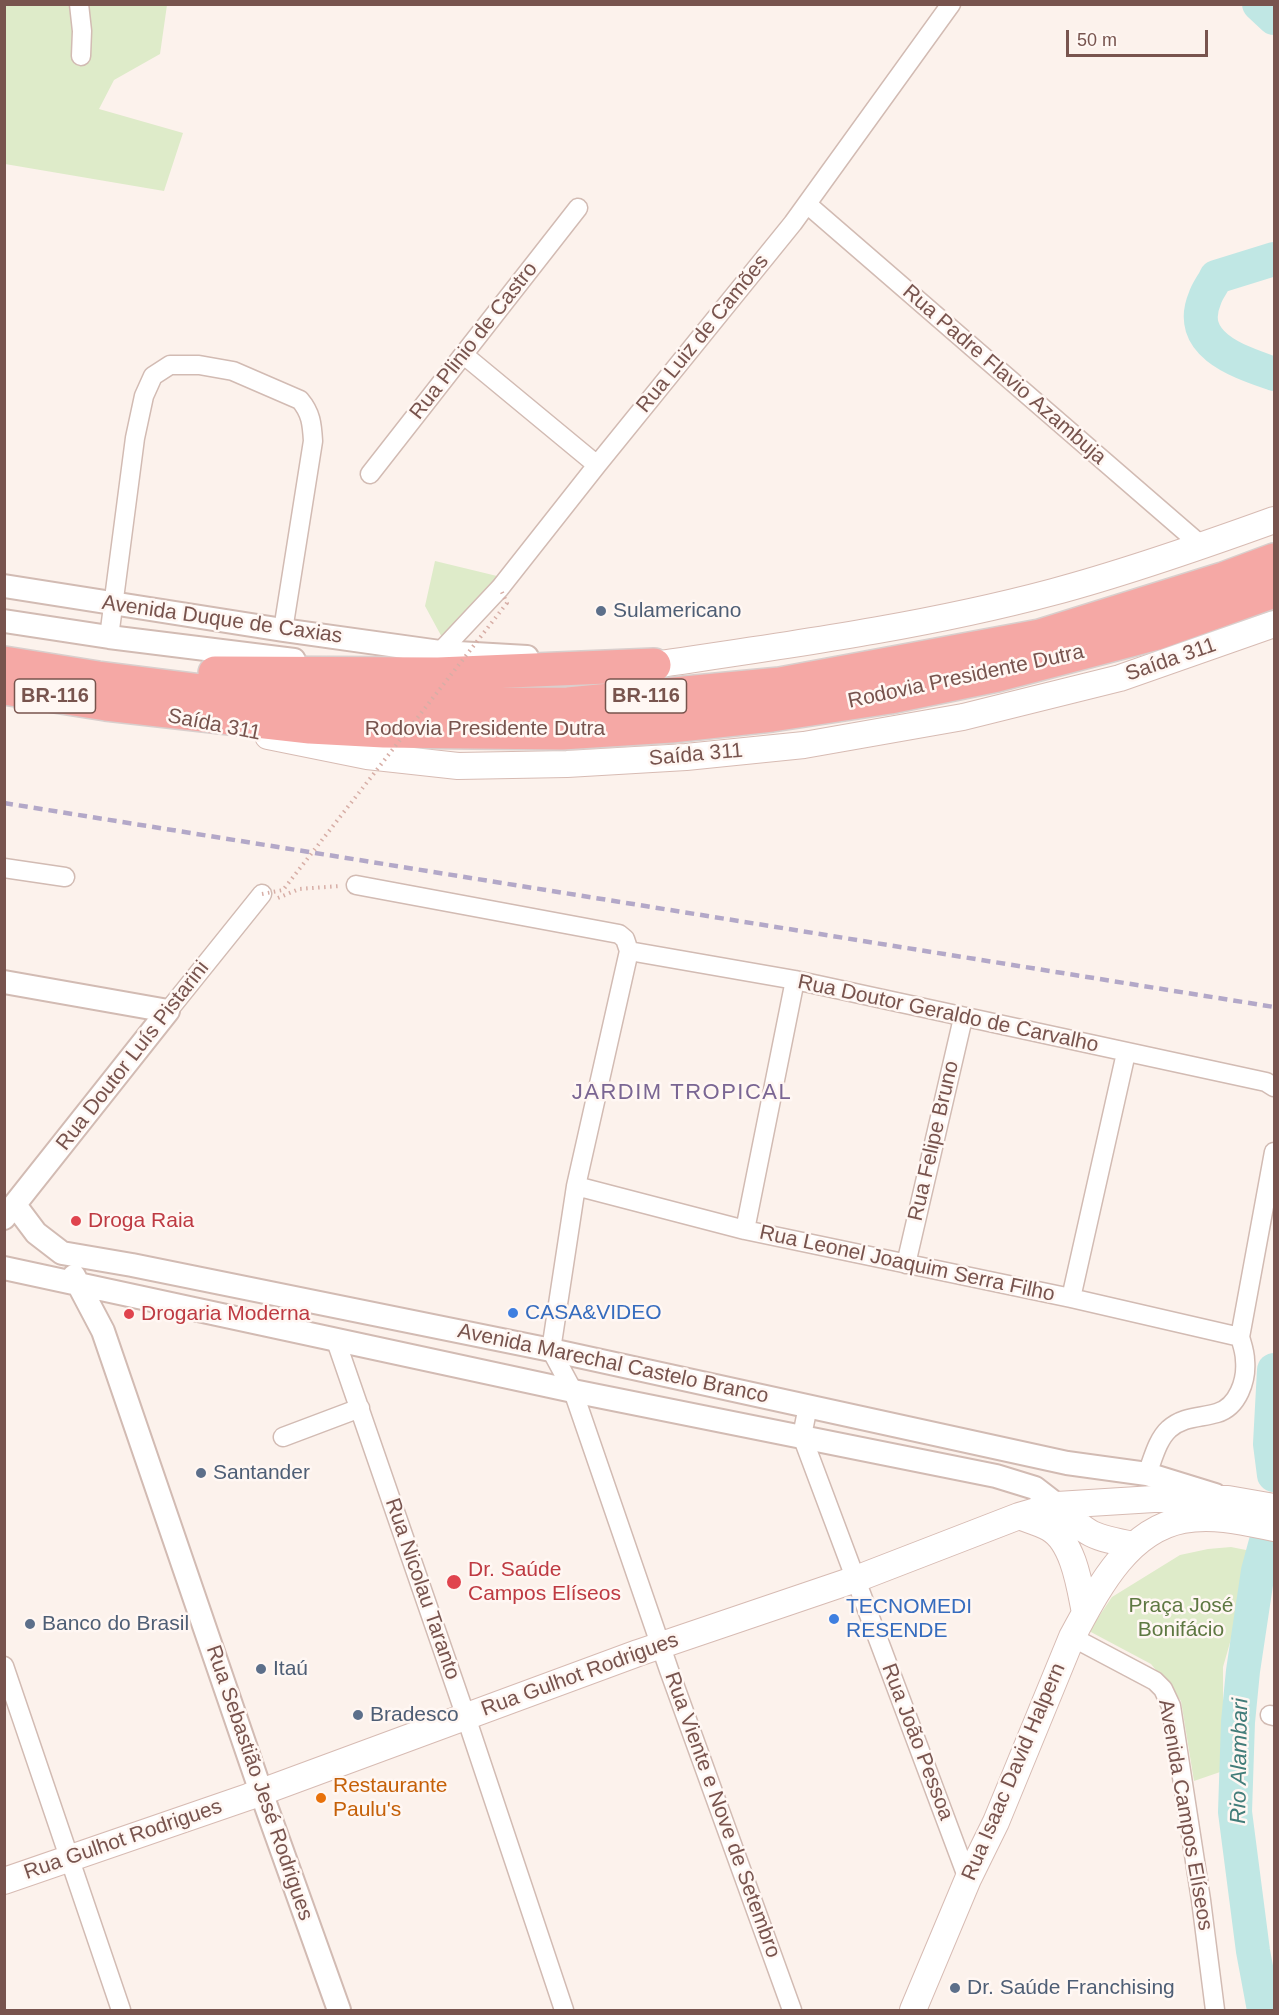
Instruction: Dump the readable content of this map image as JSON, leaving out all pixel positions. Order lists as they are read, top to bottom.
{
  "streets": {
    "highway": ["Rodovia Presidente Dutra", "BR-116"],
    "main road": [
      "Saída 311",
      "Avenida Marechal Castelo Branco",
      "Rua Gulhot Rodrigues",
      "Rua Isaac David Halpern"
    ],
    "street": [
      "Rua Luiz de Camões",
      "Rua Plinio de Castro",
      "Rua Padre Flavio Azambuja",
      "Avenida Duque de Caxias",
      "Rua Doutor Geraldo de Carvalho",
      "Rua Doutor Luís Pistarini",
      "Rua Felipe Bruno",
      "Rua Leonel Joaquim Serra Filho",
      "Rua Nicolau Taranto",
      "Rua João Pessoa",
      "Rua Sebastião Jesé Rodrigues",
      "Rua Viente e Nove de Setembro",
      "Avenida Campos Elíseos"
    ]
  },
  "crossings": [
    ["Rua Luiz de Camões", "Rua Padre Flavio Azambuja"],
    ["Rua Luiz de Camões", "Avenida Duque de Caxias"],
    ["Saída 311", "Rodovia Presidente Dutra"],
    ["Rua Doutor Geraldo de Carvalho", "Rua Felipe Bruno"],
    ["Rua Doutor Luís Pistarini", "Avenida Marechal Castelo Branco"],
    ["Rua Felipe Bruno", "Rua Leonel Joaquim Serra Filho"],
    ["Avenida Marechal Castelo Branco", "Rua Nicolau Taranto"],
    ["Avenida Marechal Castelo Branco", "Rua Gulhot Rodrigues"],
    ["Avenida Marechal Castelo Branco", "Rua João Pessoa"],
    ["Avenida Marechal Castelo Branco", "Rua Isaac David Halpern"],
    ["Avenida Marechal Castelo Branco", "Rua Sebastião Jesé Rodrigues"],
    ["Avenida Marechal Castelo Branco", "Rua Viente e Nove de Setembro"],
    ["Rua Nicolau Taranto", "Rua Gulhot Rodrigues"],
    ["Rua Gulhot Rodrigues", "Rua João Pessoa"],
    ["Rua Gulhot Rodrigues", "Rua Sebastião Jesé Rodrigues"],
    ["Rua Gulhot Rodrigues", "Rua Viente e Nove de Setembro"],
    ["Rua João Pessoa", "Rua Isaac David Halpern"],
    ["Rua Isaac David Halpern", "Avenida Campos Elíseos"]
  ],
  "districts": ["JARDIM TROPICAL"],
  "water": ["Rio Alambari"],
  "parks": ["Praça José Bonifácio"],
  "places": [
    "Sulamericano",
    "Droga Raia",
    "CASA&VIDEO",
    "Drogaria Moderna",
    "Santander",
    "Dr. Saúde Campos Elíseos",
    "TECNOMEDI RESENDE",
    "Banco do Brasil",
    "Itaú",
    "Bradesco",
    "Restaurante Paulu's",
    "Dr. Saúde Franchising"
  ],
  "scale_bar": "50 m"
}
